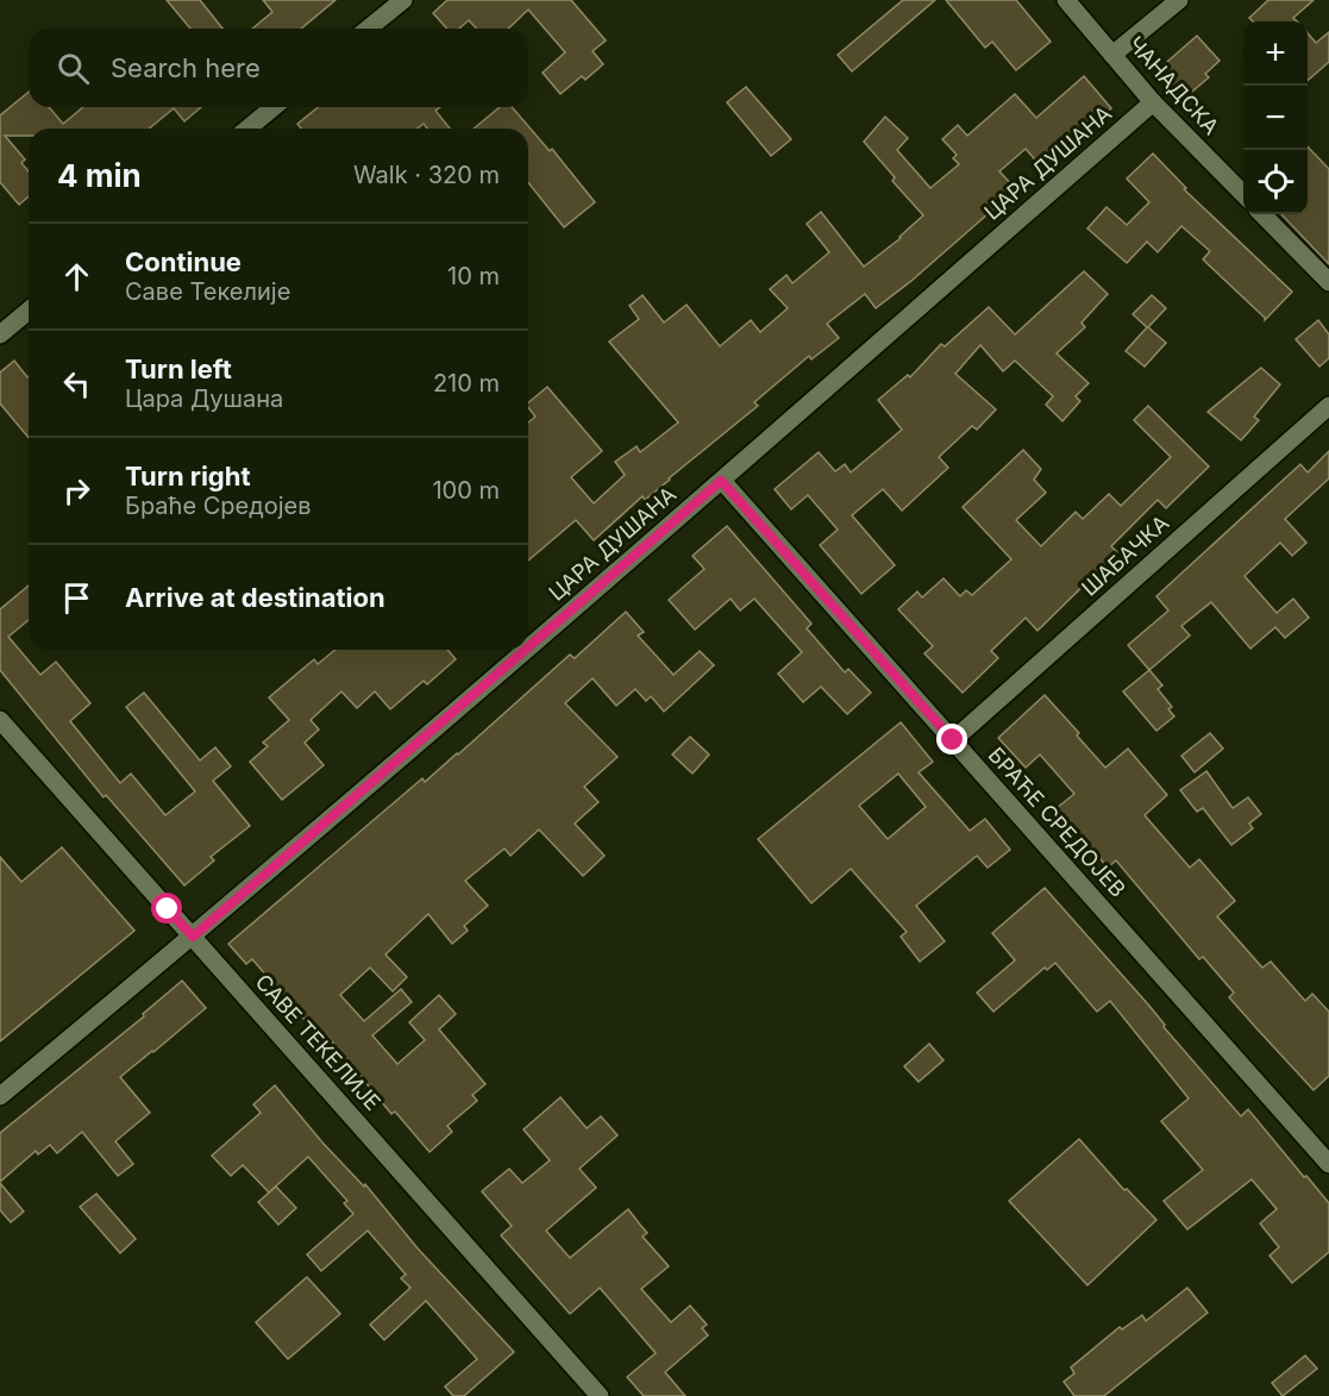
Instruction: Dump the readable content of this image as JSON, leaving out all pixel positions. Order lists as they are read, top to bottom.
{
  "streets": {
    "street": [
      "ЧАНАДСКА",
      "ЦАРА ДУШАНА",
      "ШАБАЧКА",
      "БРАЋЕ СРЕДОЈЕВ",
      "САВЕ ТЕКЕЛИЈЕ"
    ]
  },
  "crossings": [
    ["ЧАНАДСКА", "ЦАРА ДУШАНА"],
    ["ЦАРА ДУШАНА", "БРАЋЕ СРЕДОЈЕВ"],
    ["ЦАРА ДУШАНА", "САВЕ ТЕКЕЛИЈЕ"],
    ["ШАБАЧКА", "БРАЋЕ СРЕДОЈЕВ"]
  ],
  "page": {
    "map_buttons": ["+", "−"],
    "search": "Search here",
    "heading": ["4 min", "Walk · 320 m"],
    "list": [
      ["Continue", "Саве Текелије", "10 m"],
      ["Turn left", "Цара Душана", "210 m"],
      ["Turn right", "Браће Средојев", "100 m"],
      "Arrive at destination"
    ]
  }
}
